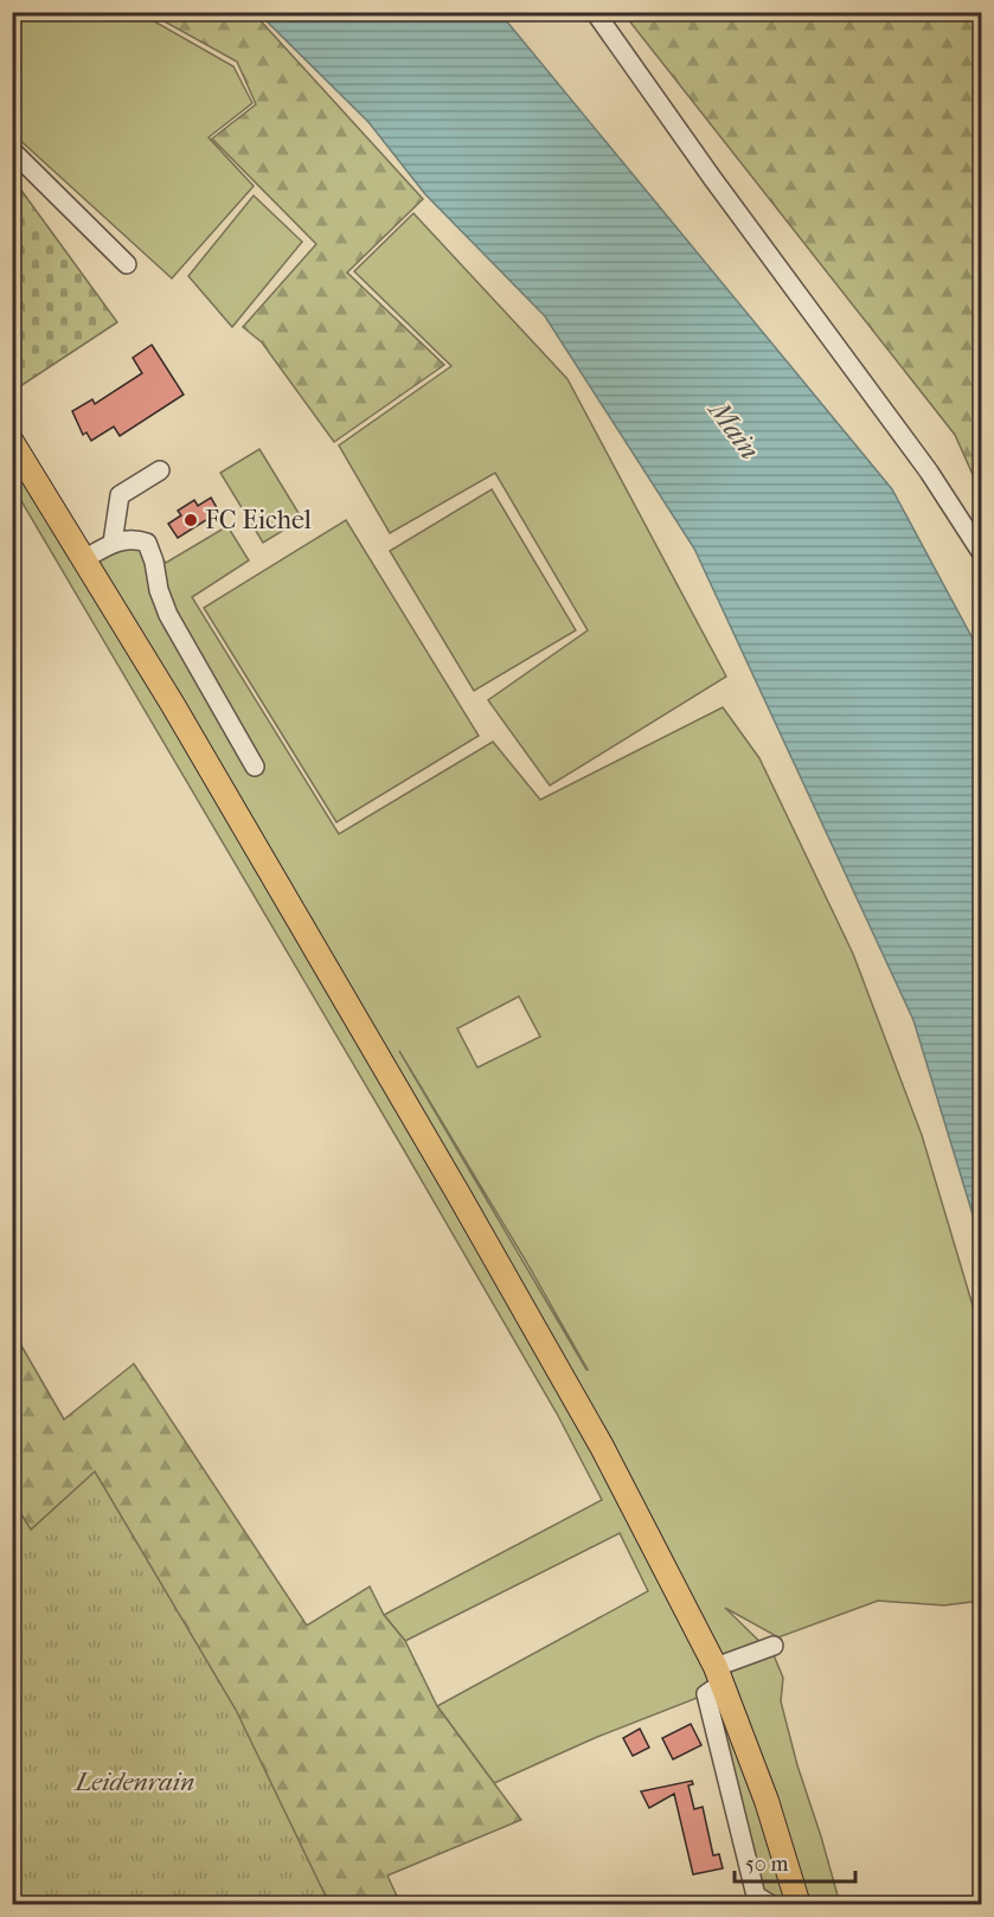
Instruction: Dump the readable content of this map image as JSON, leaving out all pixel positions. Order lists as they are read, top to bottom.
{
  "water": ["Main"],
  "parks": ["Leidenrain"],
  "places": ["FC Eichel"],
  "scale_bar": "50 m"
}
